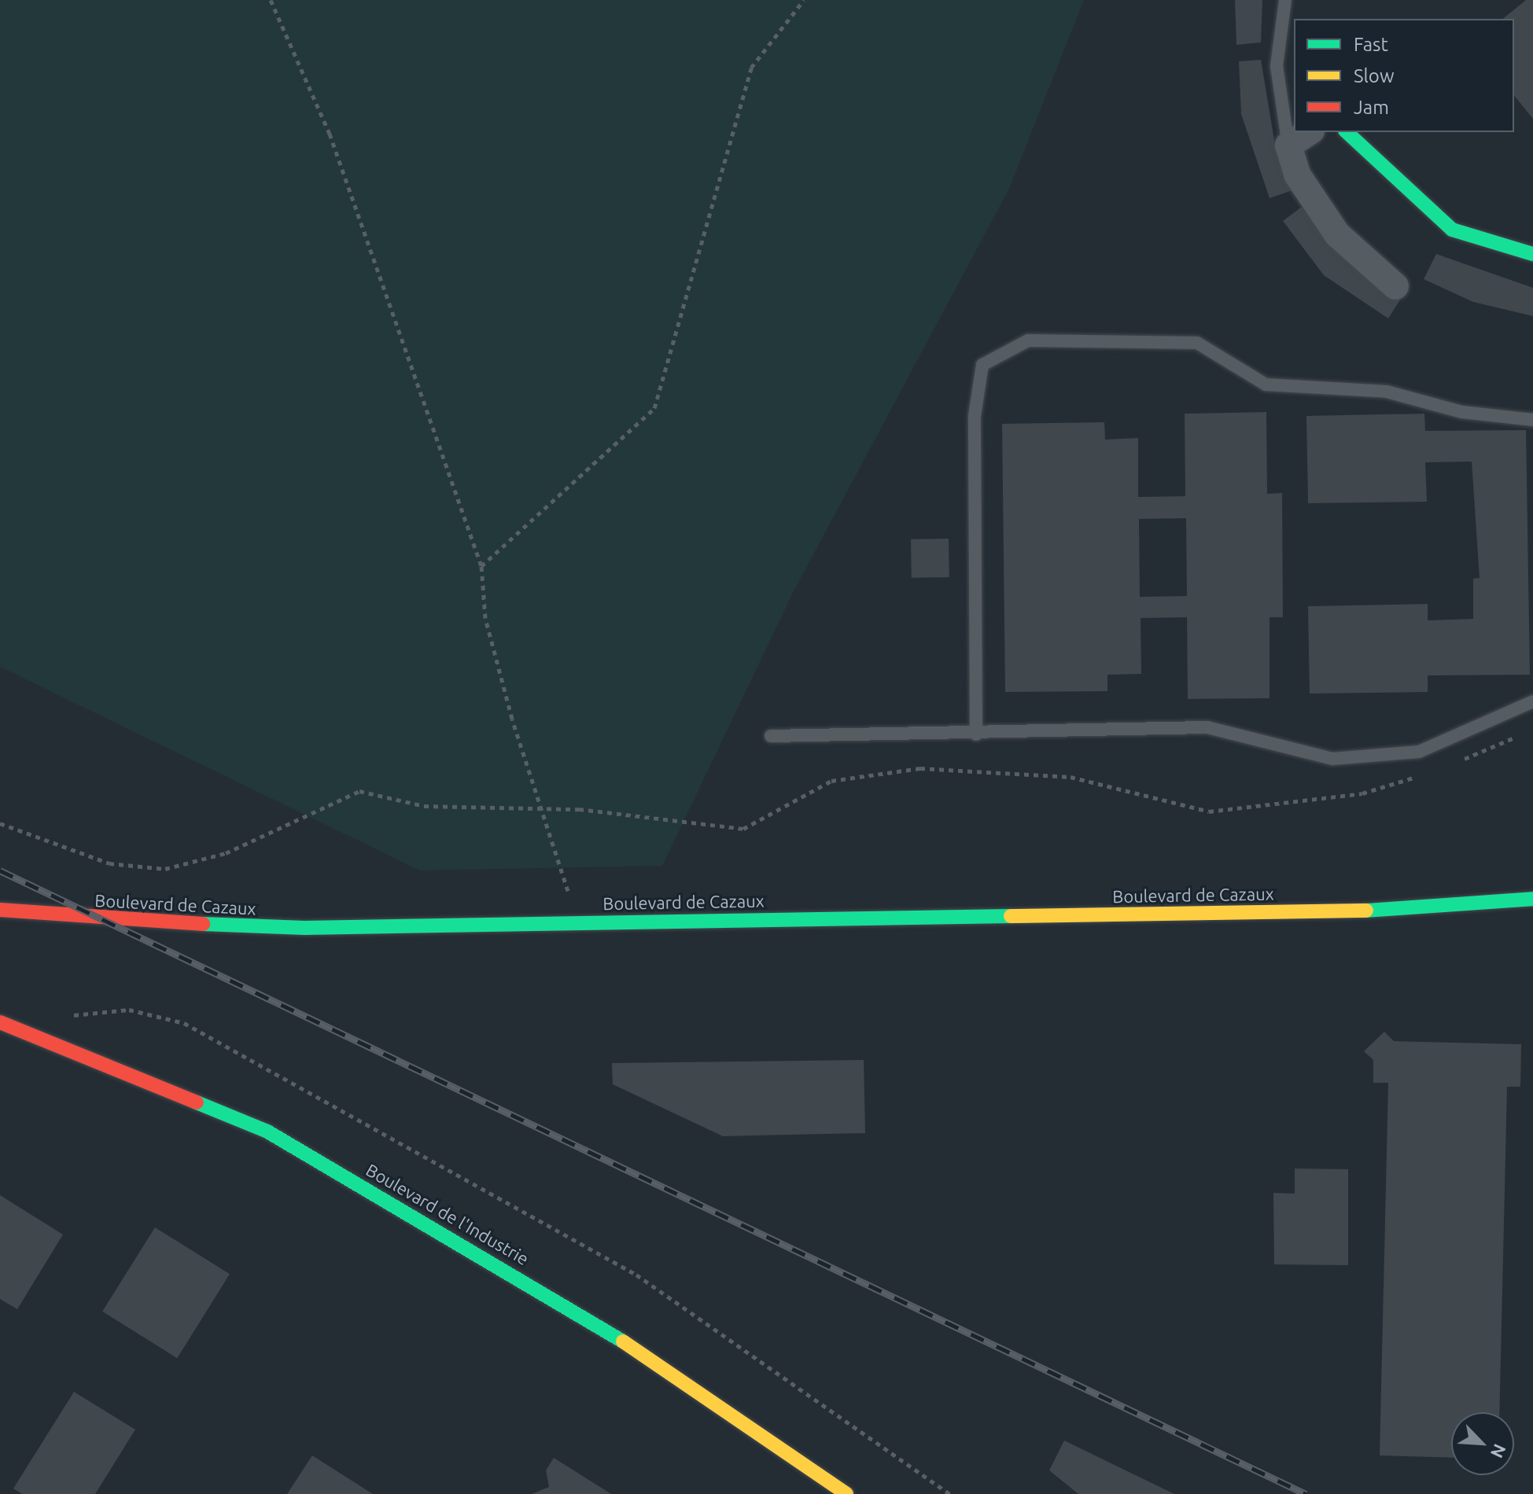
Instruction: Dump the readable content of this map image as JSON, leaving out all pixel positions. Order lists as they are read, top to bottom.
{
  "streets": {
    "main road": ["Boulevard de Cazaux", "Boulevard de l'Industrie"]
  },
  "legend": ["Fast", "Slow", "Jam"],
  "north": "bottom right"
}
